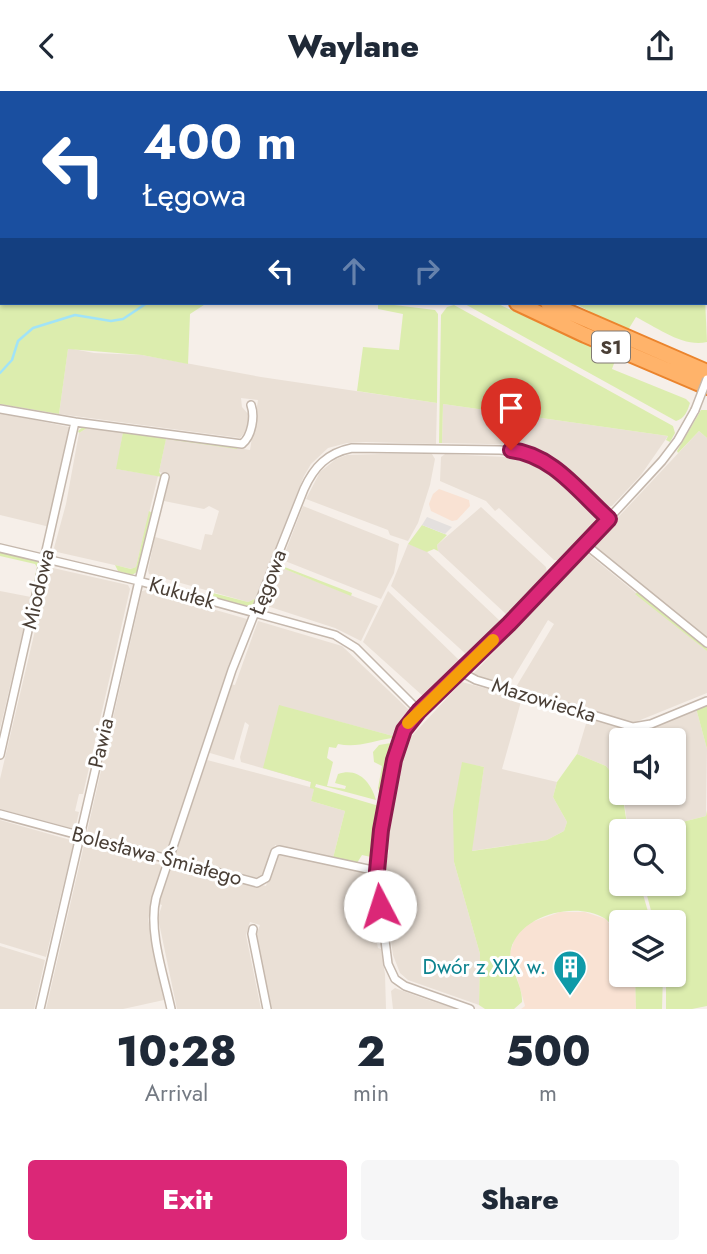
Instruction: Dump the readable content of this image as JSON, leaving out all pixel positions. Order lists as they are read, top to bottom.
{
  "streets": {
    "highway": ["S1"],
    "street": [
      "Łęgowa",
      "Miodowa",
      "Kukułek",
      "Mazowiecka",
      "Pawia",
      "Bolesława Śmiałego"
    ]
  },
  "crossings": [
    ["Łęgowa", "Kukułek"],
    ["Łęgowa", "Bolesława Śmiałego"],
    ["Miodowa", "Kukułek"],
    ["Kukułek", "Pawia"],
    ["Pawia", "Bolesława Śmiałego"]
  ],
  "places": {
    "building": ["Dwór z XIX w."]
  },
  "page": {
    "header": "Waylane",
    "turn": ["400 m", "Łęgowa"],
    "eta": [
      "10:28",
      "Arrival",
      "2",
      "min",
      "500",
      "m"
    ],
    "buttons": ["Exit", "Share"]
  }
}
